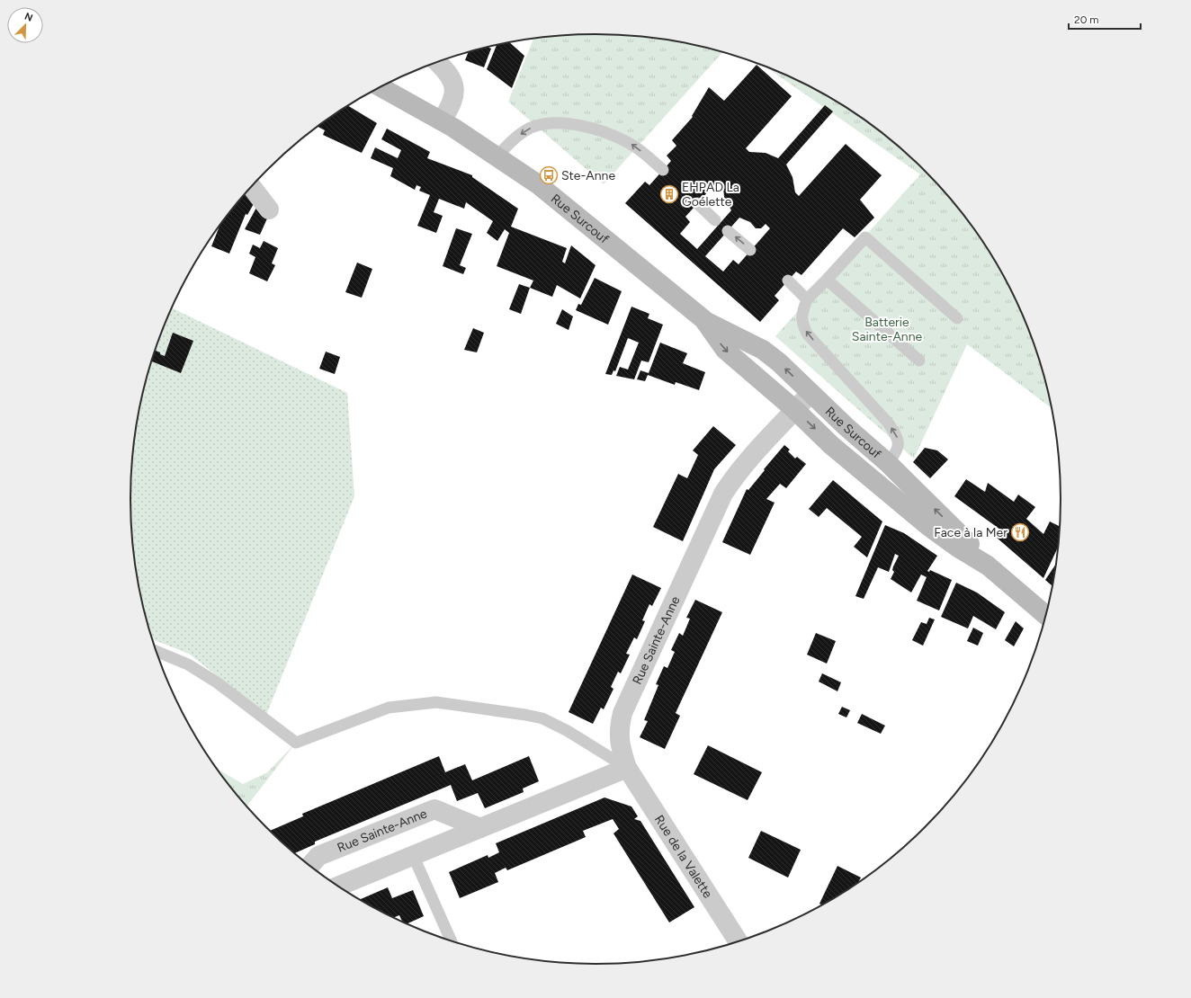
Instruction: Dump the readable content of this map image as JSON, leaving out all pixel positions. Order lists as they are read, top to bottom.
{
  "streets": {
    "main road": ["Rue Surcouf"],
    "street": ["Rue Sainte-Anne", "Rue de la Valette"]
  },
  "crossings": [
    ["Rue Surcouf", "Rue Sainte-Anne"],
    ["Rue Sainte-Anne", "Rue de la Valette"]
  ],
  "parks": ["Batterie Sainte-Anne"],
  "places": {
    "bus stop": ["Ste-Anne"],
    "building": ["EHPAD La Goélette"],
    "restaurant": ["Face à la Mer"]
  },
  "scale_bar": "20 m",
  "north": "top right"
}
